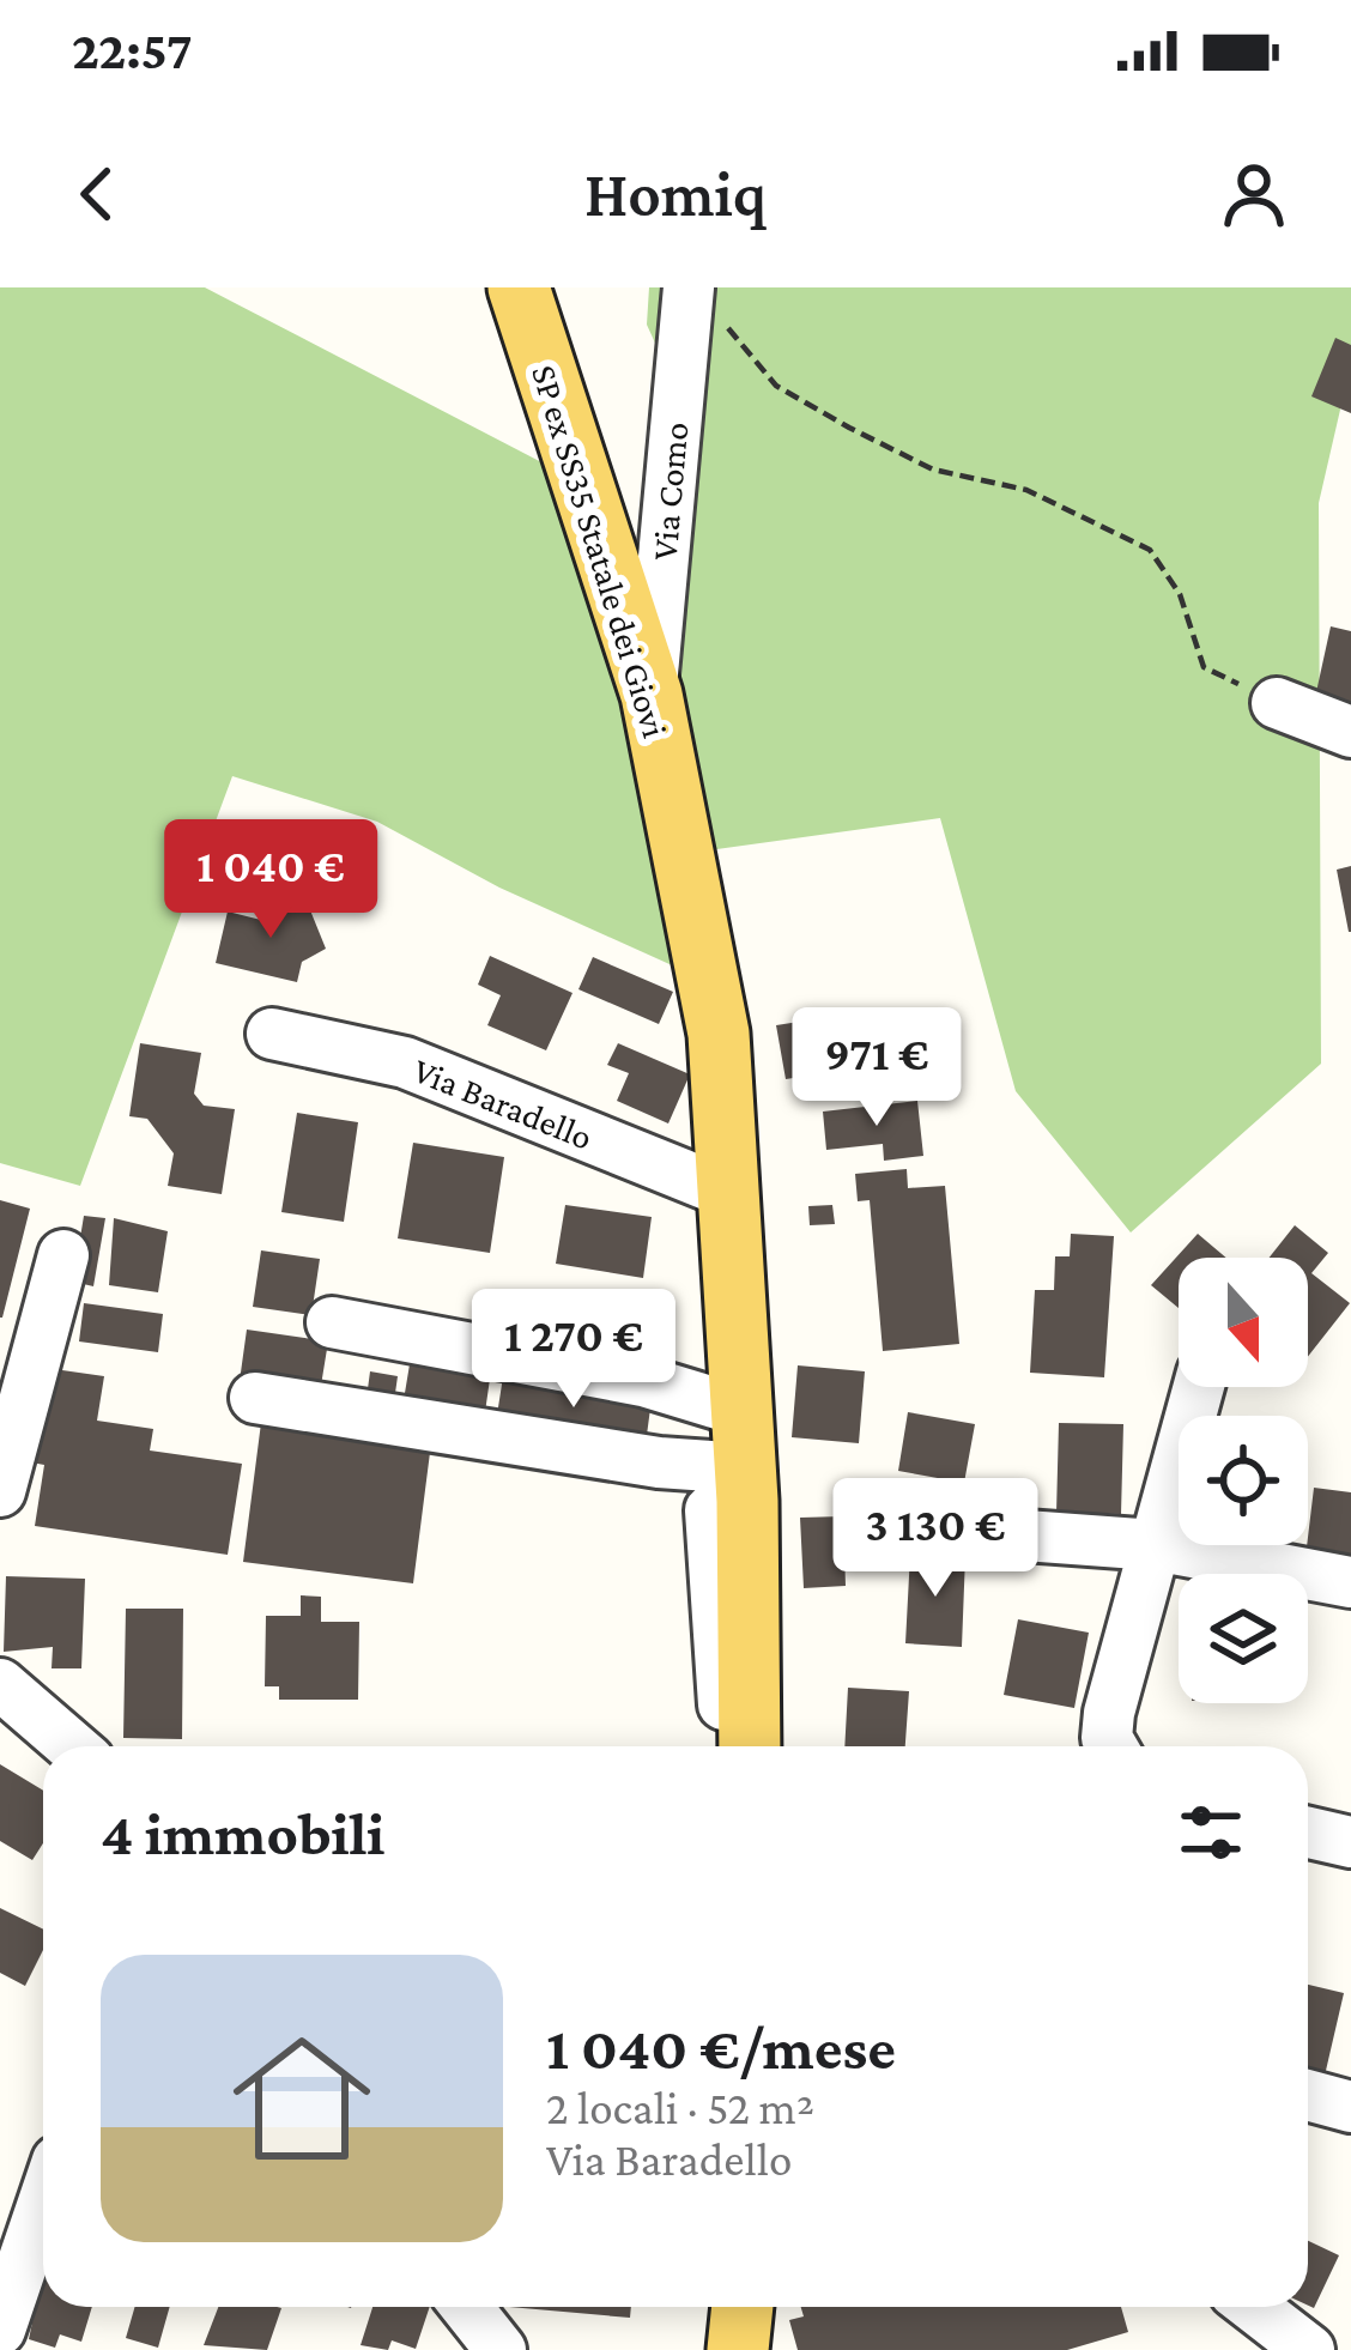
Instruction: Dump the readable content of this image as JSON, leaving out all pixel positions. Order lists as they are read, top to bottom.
{
  "streets": {
    "main road": ["SP ex SS35 Statale dei Giovi"],
    "street": ["Via Como", "Via Baradello"]
  },
  "crossings": [
    ["Via Como", "SP ex SS35 Statale dei Giovi"],
    ["SP ex SS35 Statale dei Giovi", "Via Baradello"]
  ],
  "north": "bottom",
  "page": {
    "status": "22:57",
    "header": "Homiq",
    "price": [
      "1 040 €",
      "971 €",
      "1 270 €",
      "3 130 €"
    ],
    "heading": "4 immobili",
    "list": [
      {
        "name": "1 040 €/mese",
        "note": "2 locali · 52 m² · Via Baradello"
      }
    ]
  }
}
